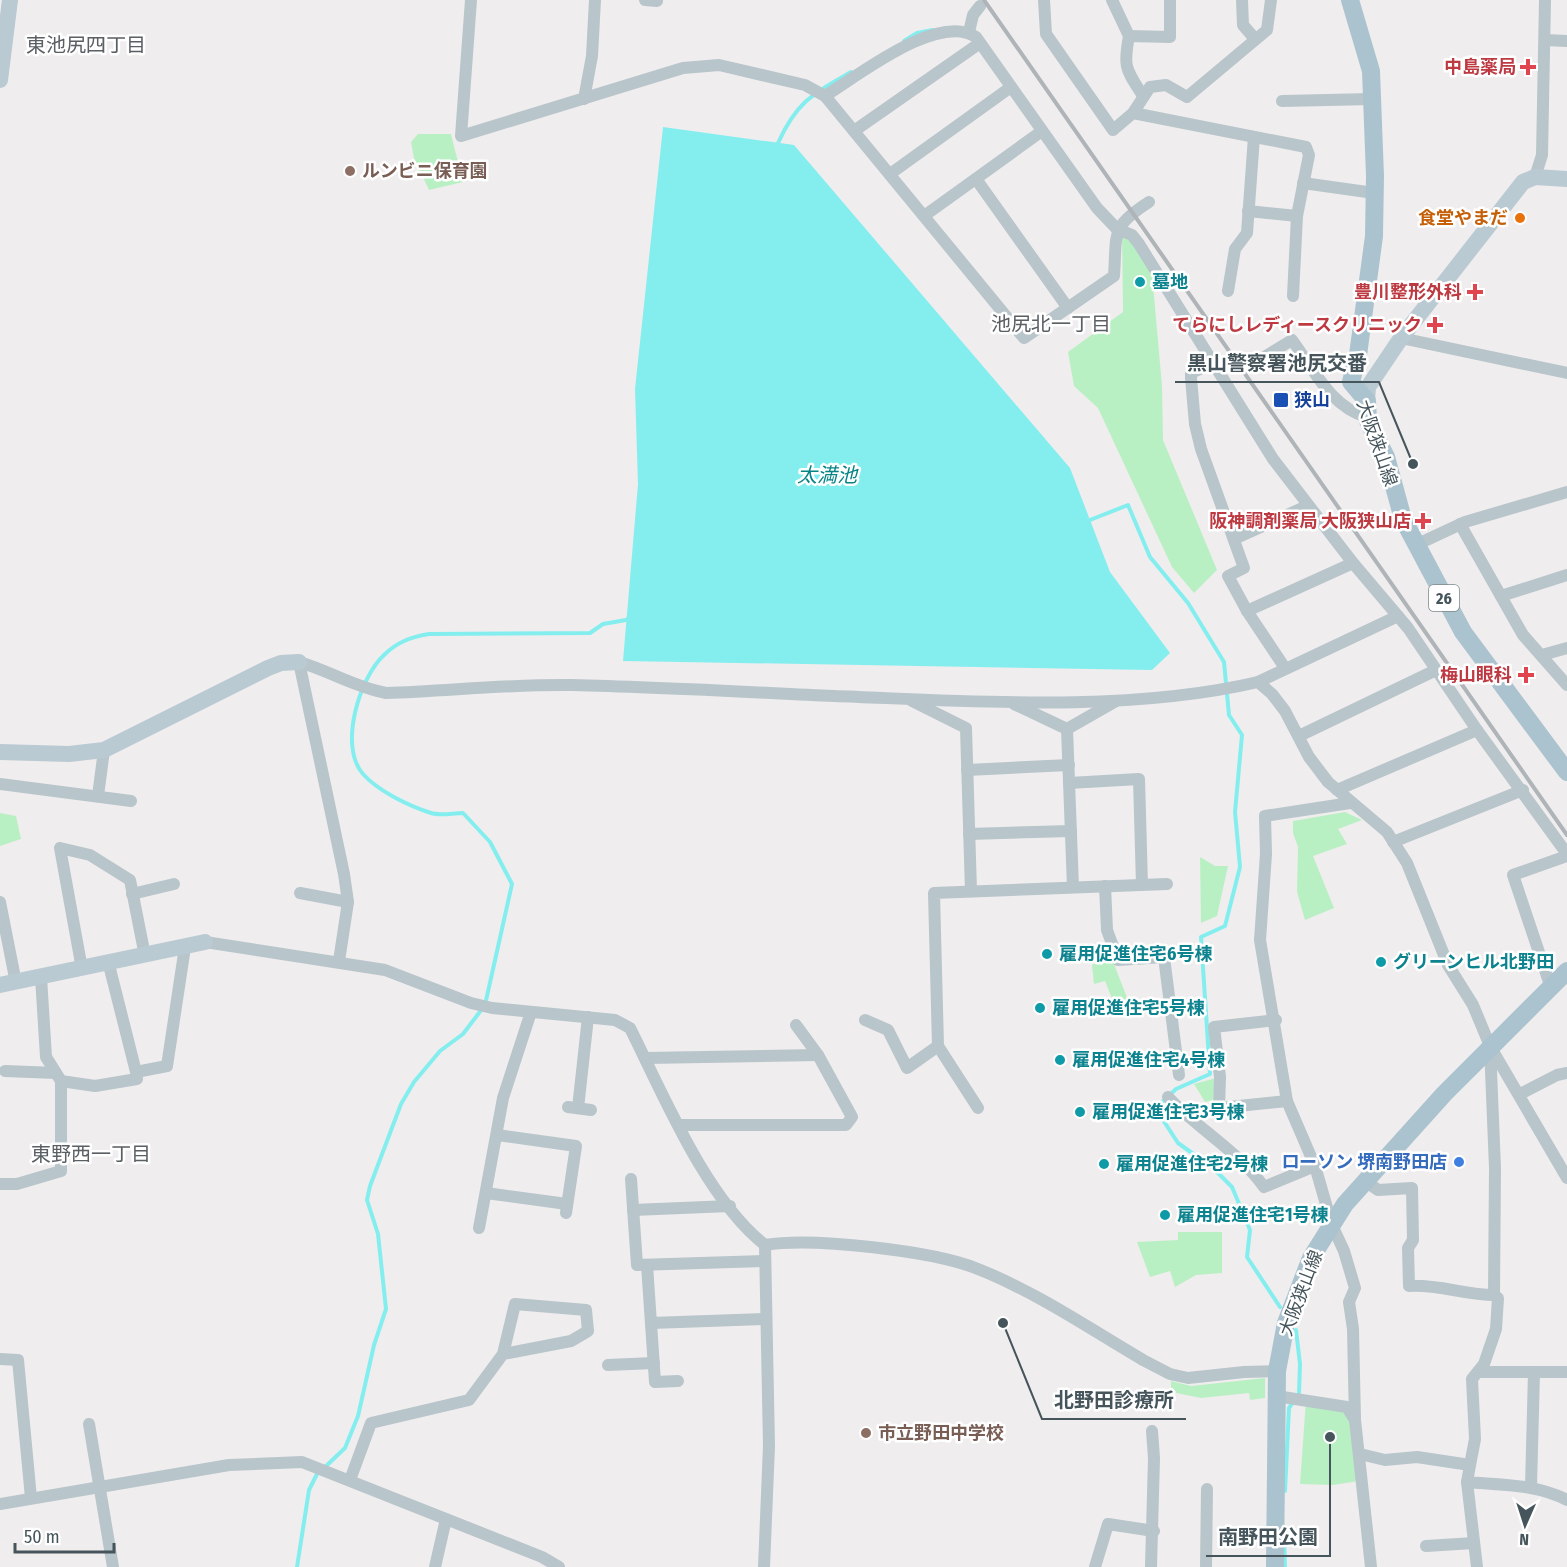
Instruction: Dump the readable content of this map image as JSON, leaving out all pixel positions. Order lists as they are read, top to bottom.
{
  "streets": {
    "main road": ["大阪狭山線", "26"]
  },
  "districts": ["東池尻四丁目", "池尻北一丁目", "東野西一丁目"],
  "water": ["太満池"],
  "places": {
    "health": [
      "中島薬局",
      "豊川整形外科",
      "てらにしレディースクリニック",
      "阪神調剤薬局 大阪狭山店",
      "梅山眼科"
    ],
    "other": [
      "ルンビニ保育園",
      "食堂やまだ",
      "墓地",
      "黒山警察署池尻交番",
      "雇用促進住宅6号棟",
      "グリーンヒル北野田",
      "雇用促進住宅5号棟",
      "雇用促進住宅4号棟",
      "雇用促進住宅3号棟",
      "ローソン 堺南野田店",
      "雇用促進住宅2号棟",
      "雇用促進住宅1号棟",
      "北野田診療所",
      "市立野田中学校",
      "南野田公園"
    ],
    "transit": ["狭山"]
  },
  "scale_bar": "50 m",
  "north": "bottom"
}
